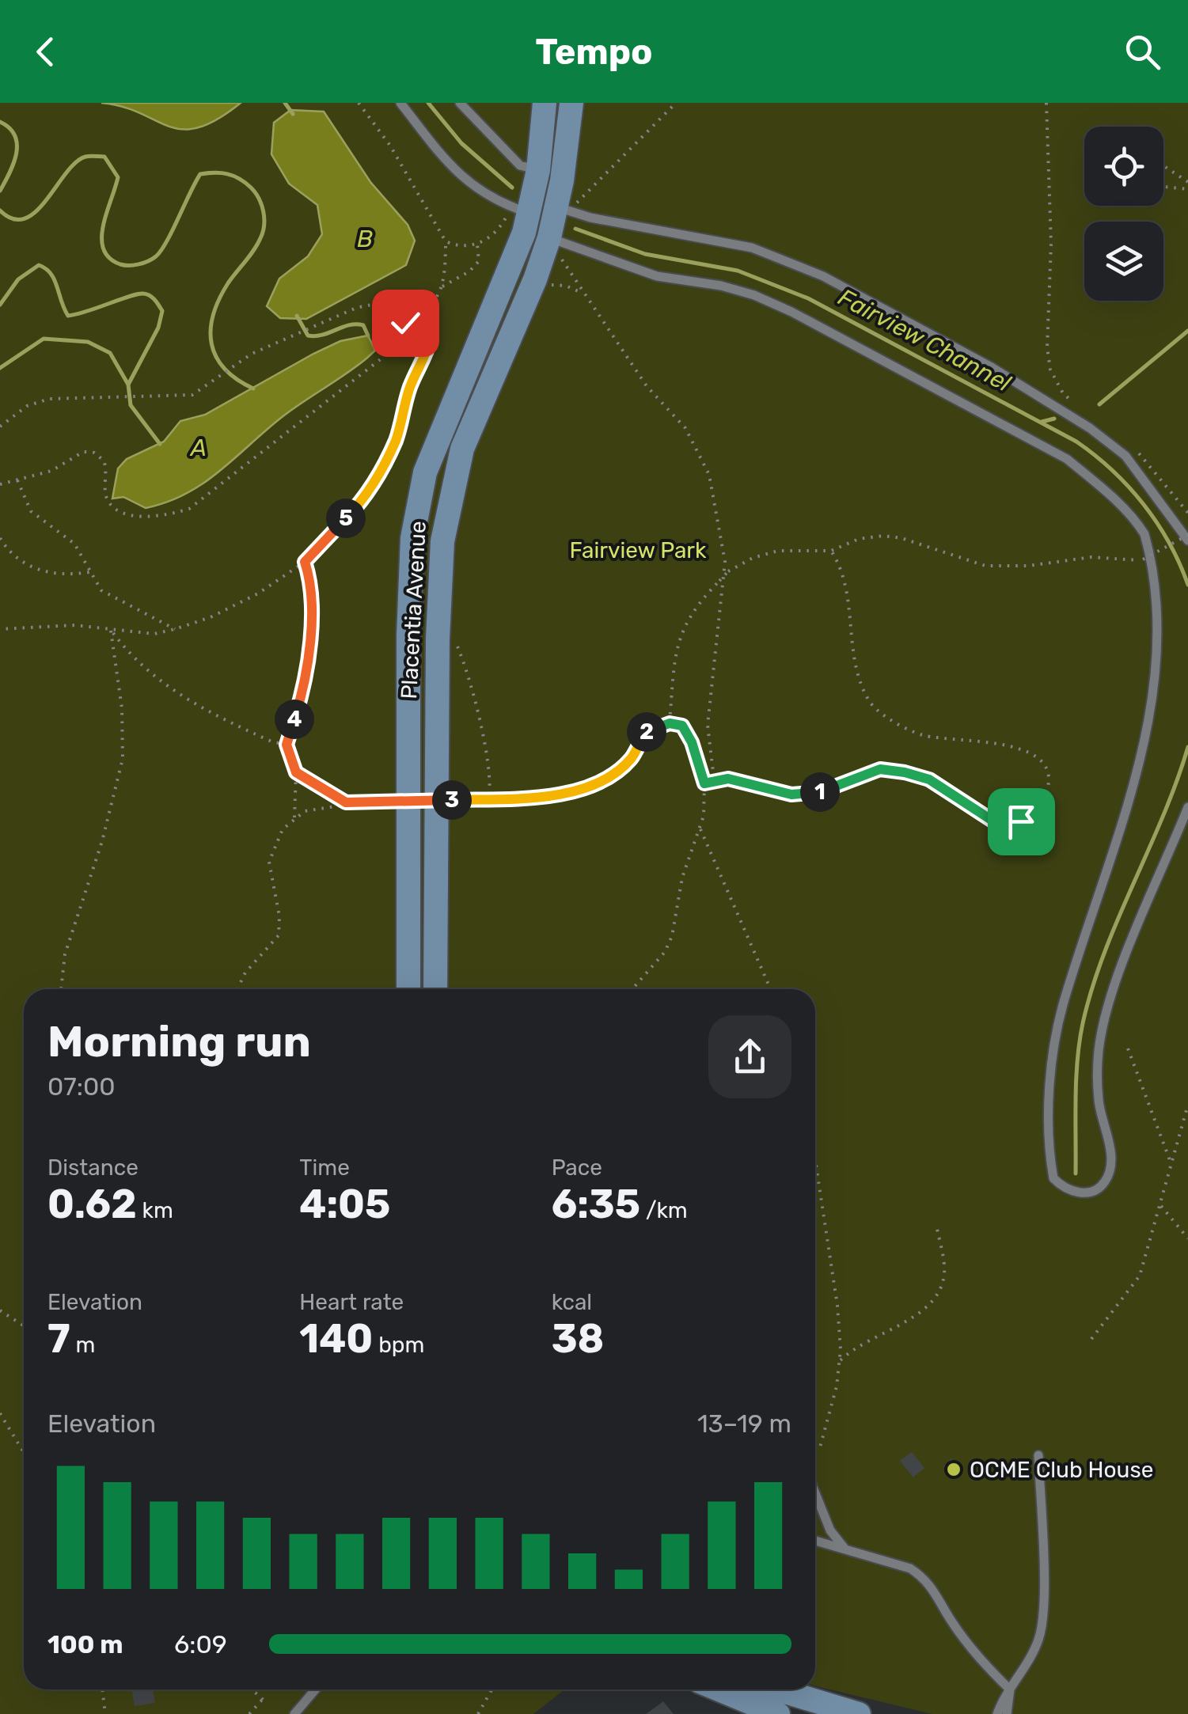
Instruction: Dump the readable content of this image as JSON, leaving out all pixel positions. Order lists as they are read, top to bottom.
{
  "streets": {
    "main road": ["Placentia Avenue"]
  },
  "water": ["B", "Fairview Channel", "A"],
  "parks": ["Fairview Park"],
  "places": ["OCME Club House"],
  "page": {
    "header": "Tempo",
    "pins": [
      "5",
      "4",
      "2",
      "1",
      "3"
    ],
    "heading": ["Morning run", "07:00"],
    "stats": [
      ["Distance", "0.62 km"],
      ["Time", "4:05"],
      ["Pace", "6:35 /km"],
      ["Elevation", "7 m"],
      ["Heart rate", "140 bpm"],
      ["kcal", "38"]
    ],
    "chart": ["Elevation", "13–19 m"],
    "list": [
      {
        "name": "100 m",
        "note": "6:09"
      }
    ]
  }
}
